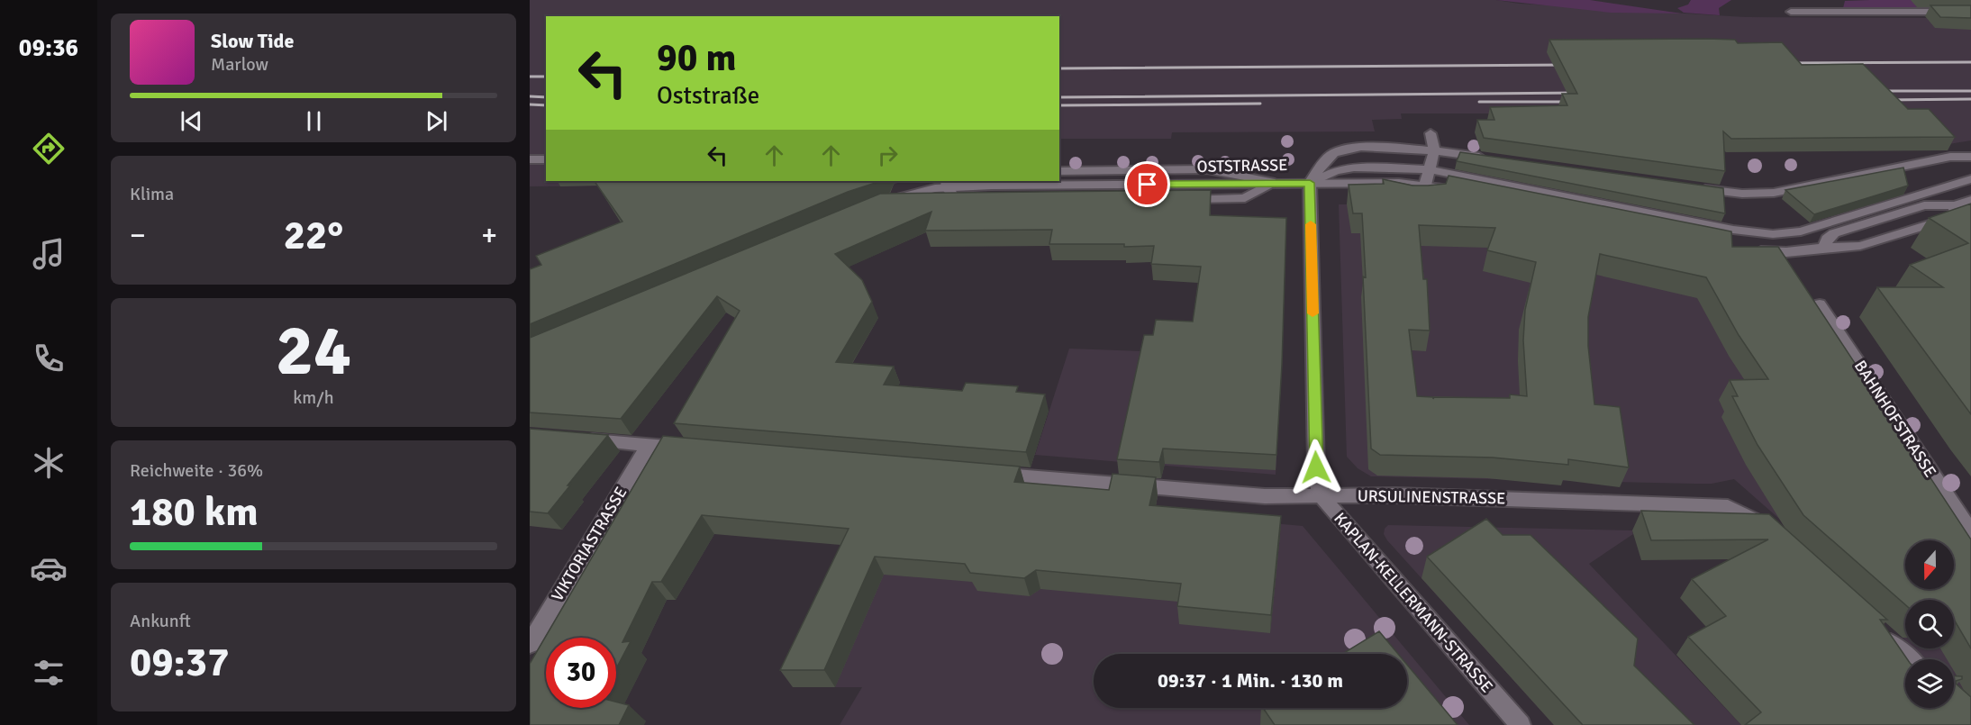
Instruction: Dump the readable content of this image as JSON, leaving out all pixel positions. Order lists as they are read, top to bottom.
{
  "streets": {
    "street": [
      "OSTSTRASSE",
      "BAHNHOFSTRASSE",
      "URSULINENSTRASSE",
      "VIKTORIASTRASSE",
      "KAPLAN-KELLERMANN-STRASSE"
    ]
  },
  "crossings": [
    ["URSULINENSTRASSE", "KAPLAN-KELLERMANN-STRASSE"]
  ],
  "north": "bottom",
  "page": {
    "tabs": "09:36",
    "turn": ["90 m", "Oststraße"],
    "song": ["Slow Tide", "Marlow"],
    "tile": [
      "Klima",
      ["24", "km/h"],
      ["Reichweite · 36%", "180 km"],
      ["Ankunft", "09:37"]
    ],
    "heat": ["−", "22°", "+"],
    "limit": "30",
    "trip": "09:37 · 1 Min. · 130 m"
  }
}
